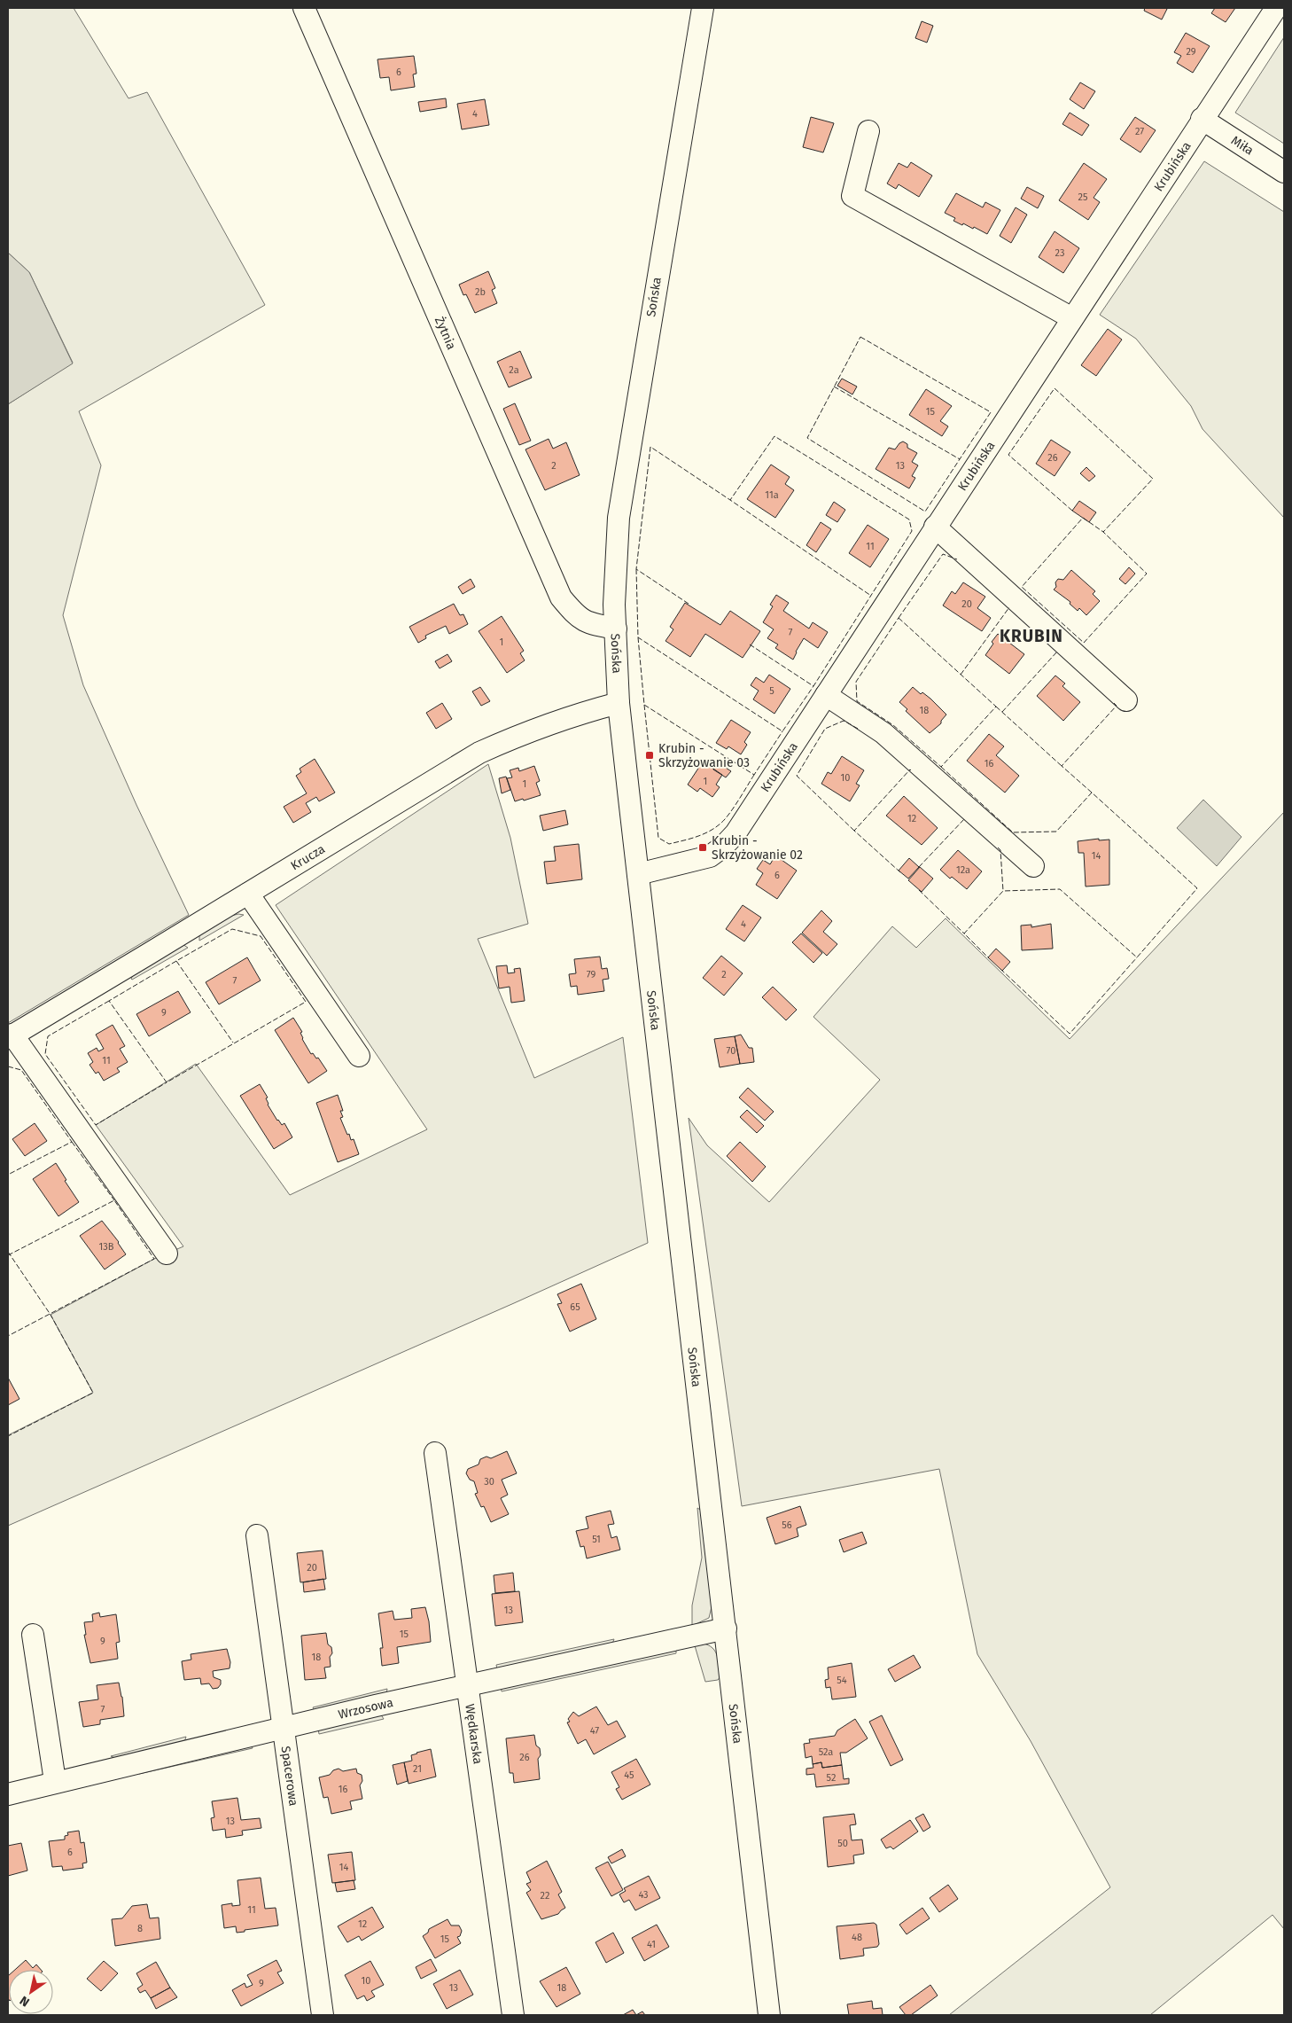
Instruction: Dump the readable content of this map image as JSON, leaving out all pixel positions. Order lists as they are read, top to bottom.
{
  "streets": {
    "street": [
      "Miła",
      "Krubińska",
      "Sońska",
      "Żytnia",
      "Krucza",
      "Wrzosowa",
      "Wędkarska",
      "Spacerowa"
    ]
  },
  "crossings": [
    ["Miła", "Krubińska"],
    ["Krubińska", "Sońska"],
    ["Sońska", "Żytnia"],
    ["Sońska", "Krucza"],
    ["Sońska", "Wrzosowa"],
    ["Wrzosowa", "Wędkarska"],
    ["Wrzosowa", "Spacerowa"]
  ],
  "districts": ["KRUBIN"],
  "places": {
    "transit": ["Krubin - Skrzyżowanie 03", "Krubin - Skrzyżowanie 02"]
  },
  "house_numbers": [
    "29",
    "6",
    "4",
    "27",
    "25",
    "23",
    "2b",
    "2a",
    "15",
    "26",
    "2",
    "13",
    "11a",
    "11",
    "20",
    "7",
    "1",
    "5",
    "18",
    "16",
    "10",
    "1",
    "1",
    "12",
    "14",
    "12a",
    "6",
    "4",
    "79",
    "2",
    "7",
    "9",
    "70",
    "11",
    "13B",
    "65",
    "30",
    "56",
    "51",
    "20",
    "13",
    "15",
    "9",
    "18",
    "54",
    "7",
    "47",
    "52a",
    "26",
    "21",
    "45",
    "52",
    "16",
    "13",
    "50",
    "6",
    "14",
    "43",
    "22",
    "11",
    "12",
    "8",
    "48",
    "15",
    "41",
    "10",
    "9",
    "13",
    "18"
  ],
  "north": "bottom left"
}
